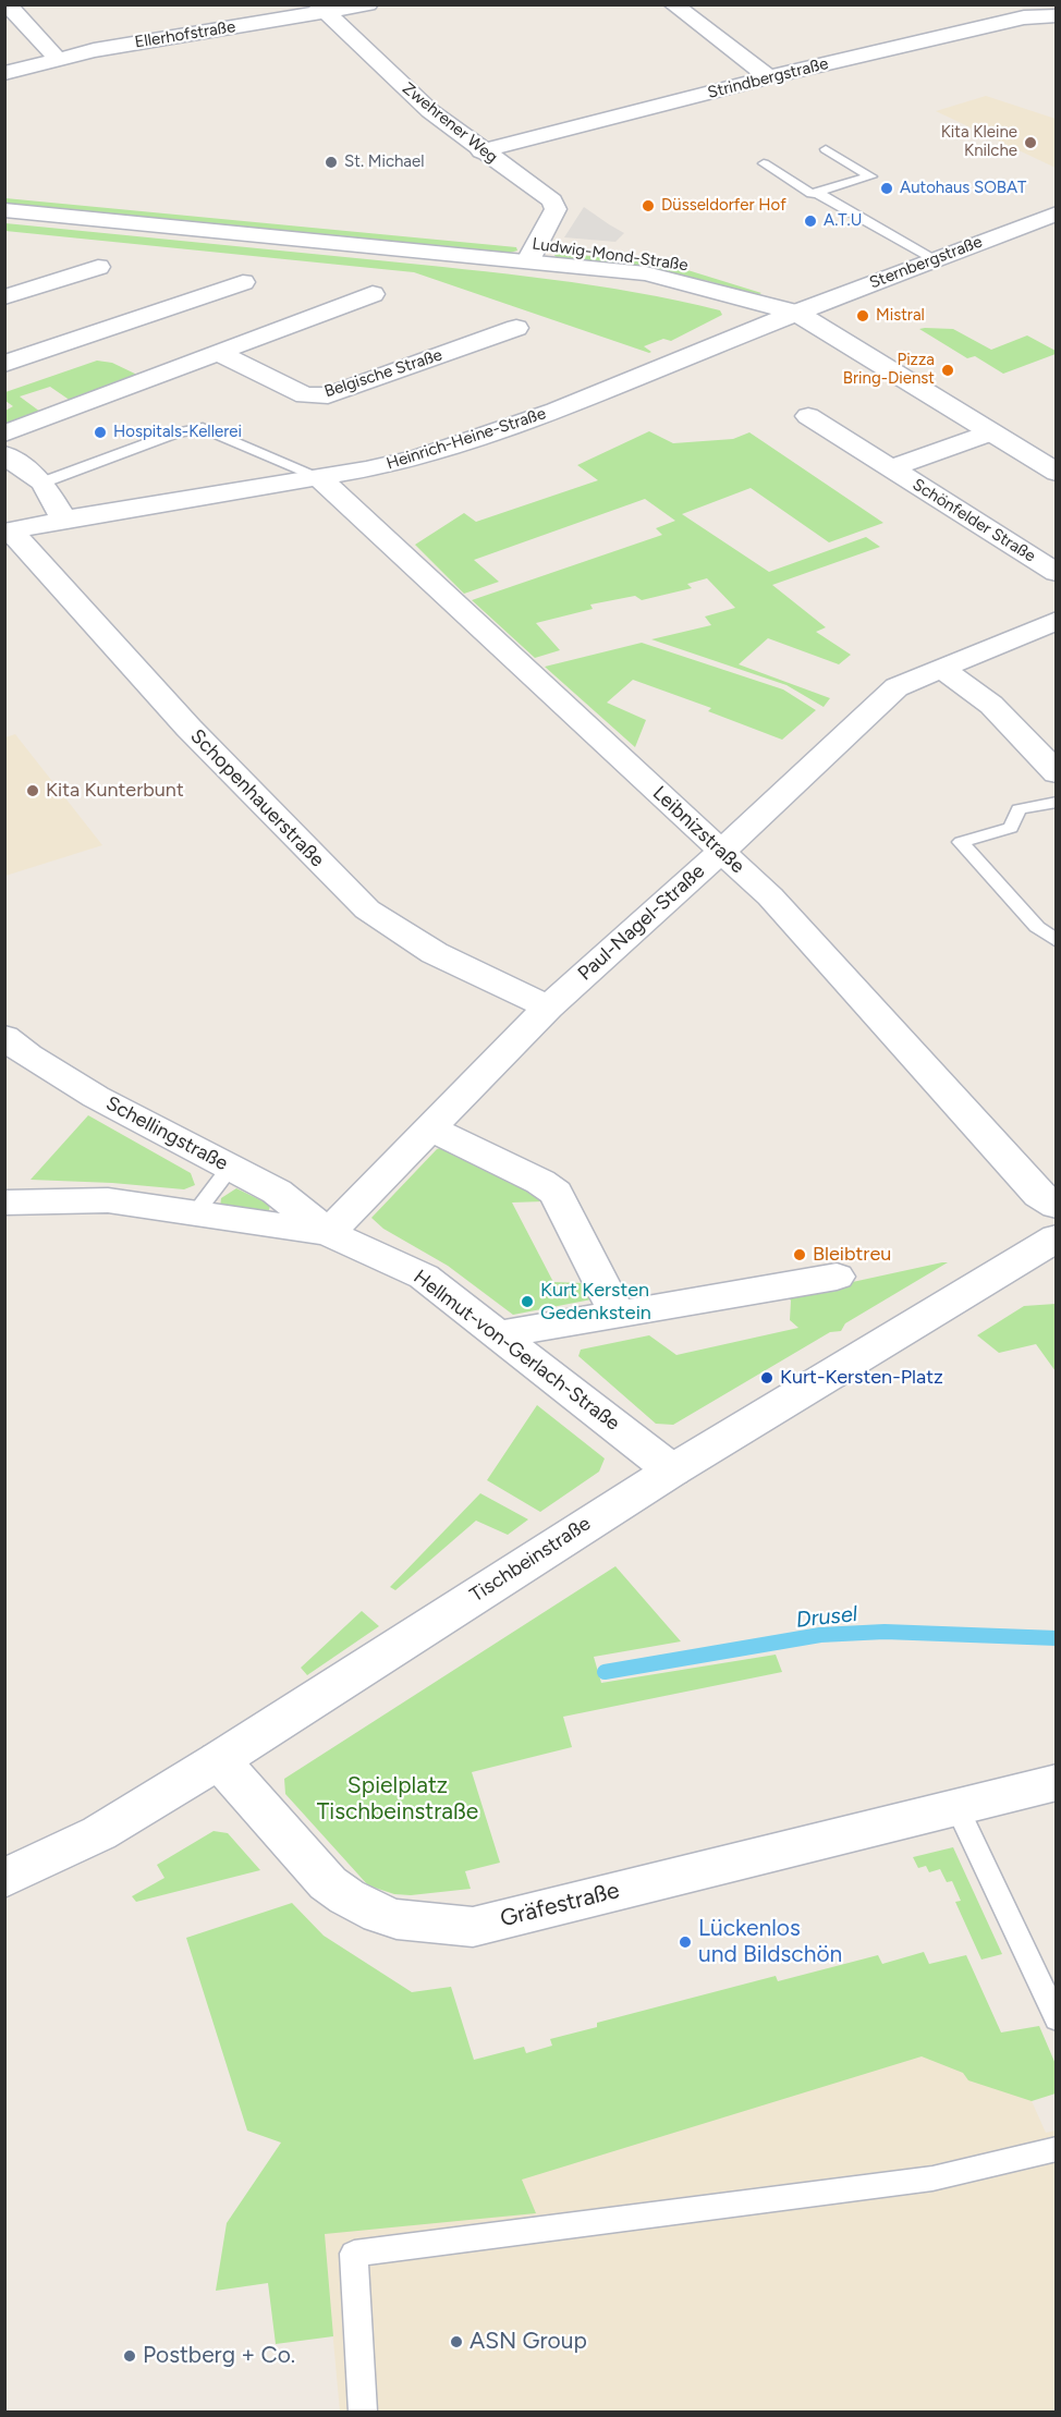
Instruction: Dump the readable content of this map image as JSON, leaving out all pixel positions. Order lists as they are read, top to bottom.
{
  "streets": {
    "street": [
      "Ellerhofstraße",
      "Strindbergstraße",
      "Zwehrener Weg",
      "Ludwig-Mond-Straße",
      "Sternbergstraße",
      "Belgische Straße",
      "Heinrich-Heine-Straße",
      "Schönfelder Straße",
      "Schopenhauerstraße",
      "Leibnizstraße",
      "Paul-Nagel-Straße",
      "Schellingstraße",
      "Hellmut-von-Gerlach-Straße",
      "Tischbeinstraße",
      "Gräfestraße"
    ]
  },
  "crossings": [
    ["Ellerhofstraße", "Zwehrener Weg"],
    ["Strindbergstraße", "Zwehrener Weg"],
    ["Zwehrener Weg", "Ludwig-Mond-Straße"],
    ["Ludwig-Mond-Straße", "Sternbergstraße"],
    ["Ludwig-Mond-Straße", "Heinrich-Heine-Straße"],
    ["Sternbergstraße", "Heinrich-Heine-Straße"],
    ["Heinrich-Heine-Straße", "Schopenhauerstraße"],
    ["Heinrich-Heine-Straße", "Leibnizstraße"],
    ["Schopenhauerstraße", "Paul-Nagel-Straße"],
    ["Leibnizstraße", "Paul-Nagel-Straße"],
    ["Paul-Nagel-Straße", "Schellingstraße"],
    ["Paul-Nagel-Straße", "Hellmut-von-Gerlach-Straße"],
    ["Schellingstraße", "Hellmut-von-Gerlach-Straße"],
    ["Hellmut-von-Gerlach-Straße", "Tischbeinstraße"],
    ["Tischbeinstraße", "Gräfestraße"]
  ],
  "water": ["Drusel"],
  "parks": ["Spielplatz Tischbeinstraße"],
  "places": [
    "Kita Kleine Knilche",
    "St. Michael",
    "Autohaus SOBAT",
    "Düsseldorfer Hof",
    "A.T.U",
    "Mistral",
    "Pizza Bring-Dienst",
    "Hospitals-Kellerei",
    "Kita Kunterbunt",
    "Bleibtreu",
    "Kurt Kersten Gedenkstein",
    "Kurt-Kersten-Platz",
    "Lückenlos und Bildschön",
    "ASN Group",
    "Postberg + Co."
  ]
}
